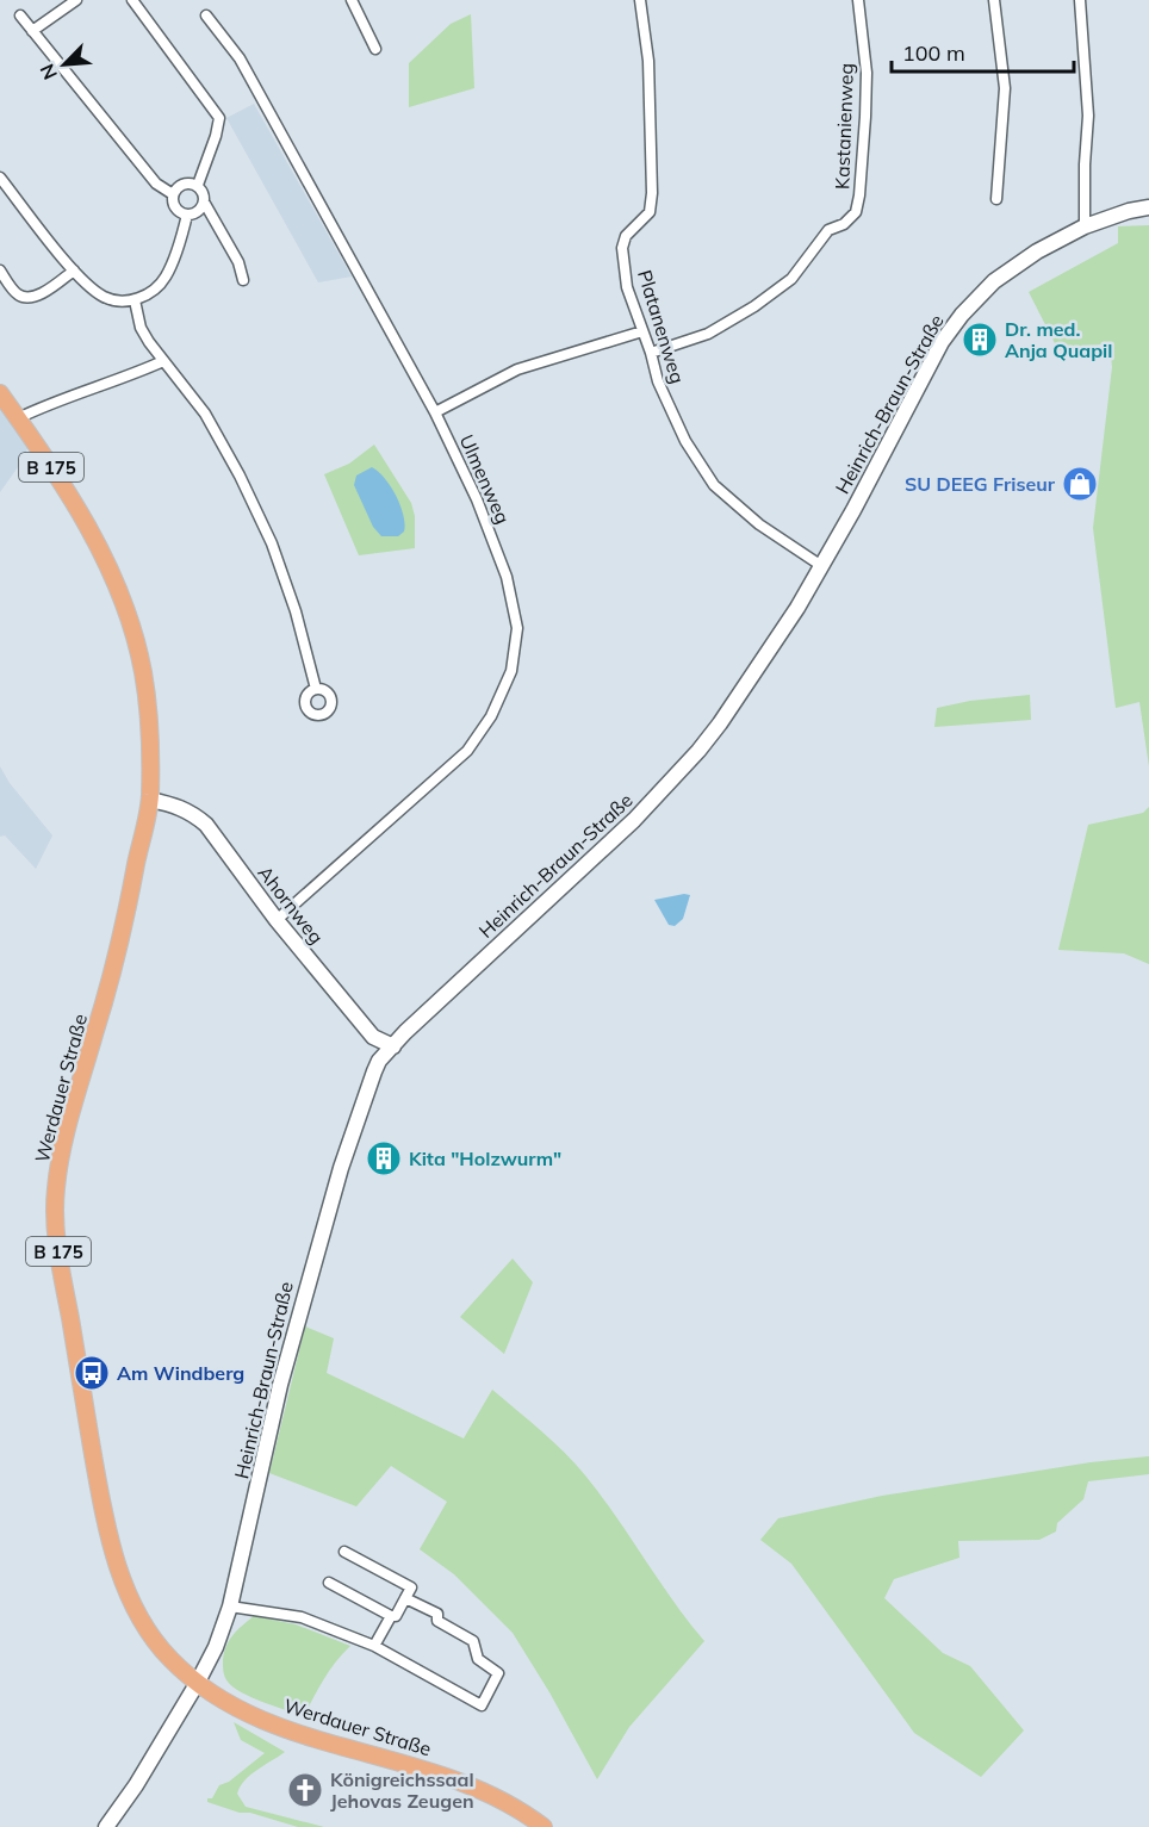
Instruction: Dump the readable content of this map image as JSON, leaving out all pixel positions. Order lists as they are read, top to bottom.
{
  "streets": {
    "main road": ["B 175", "Werdauer Straße"],
    "street": [
      "Kastanienweg",
      "Platanenweg",
      "Heinrich-Braun-Straße",
      "Ulmenweg",
      "Ahornweg"
    ]
  },
  "crossings": [
    ["Kastanienweg", "Platanenweg"],
    ["Platanenweg", "Heinrich-Braun-Straße"],
    ["Heinrich-Braun-Straße", "Ahornweg"],
    ["Heinrich-Braun-Straße", "Werdauer Straße"],
    ["Ulmenweg", "Ahornweg"],
    ["Ahornweg", "Werdauer Straße"]
  ],
  "places": {
    "building": ["Dr. med. Anja Quapil", "Kita \"Holzwurm\""],
    "shop": ["SU DEEG Friseur"],
    "bus stop": ["Am Windberg"],
    "church": ["Königreichssaal Jehovas Zeugen"]
  },
  "scale_bar": "100 m",
  "north": "bottom left"
}
